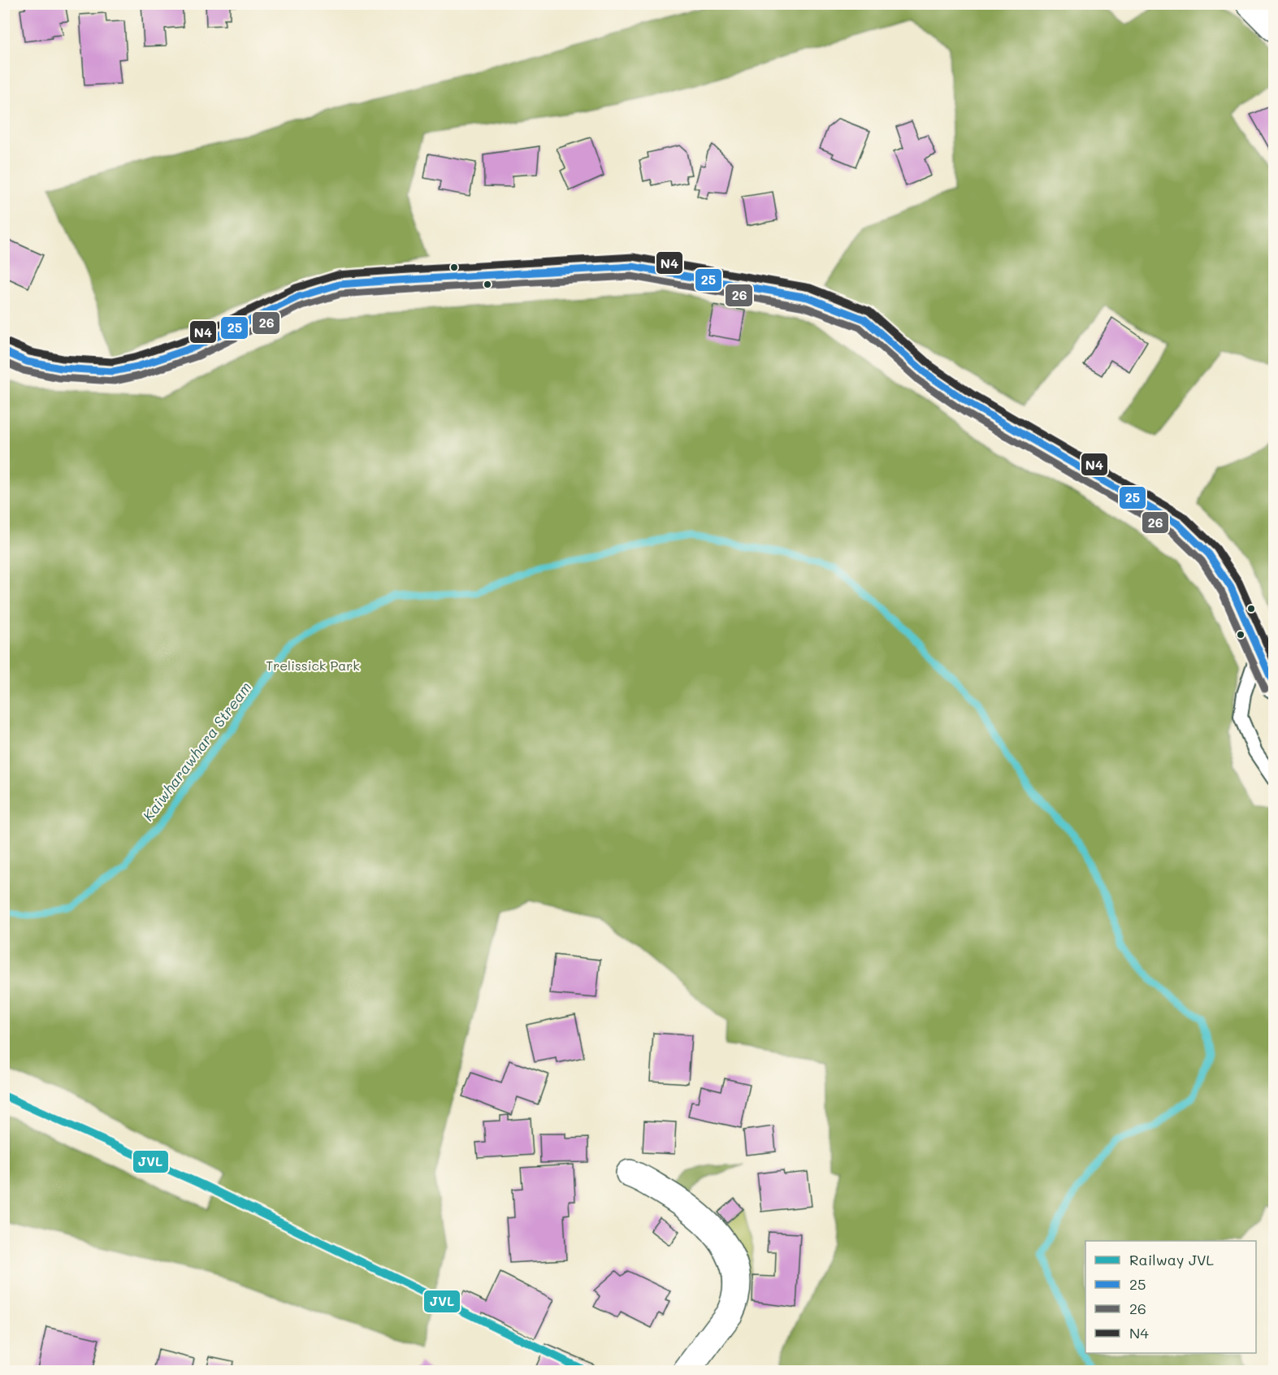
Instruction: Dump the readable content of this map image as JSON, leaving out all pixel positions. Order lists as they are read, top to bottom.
{
  "water": ["Kaiwharawhara Stream"],
  "parks": ["Trelissick Park"],
  "lines": [
    "transit line N4",
    "transit line 25",
    "transit line 26",
    "rail line JVL"
  ],
  "legend": [
    "Railway JVL",
    "25",
    "26",
    "N4"
  ]
}
